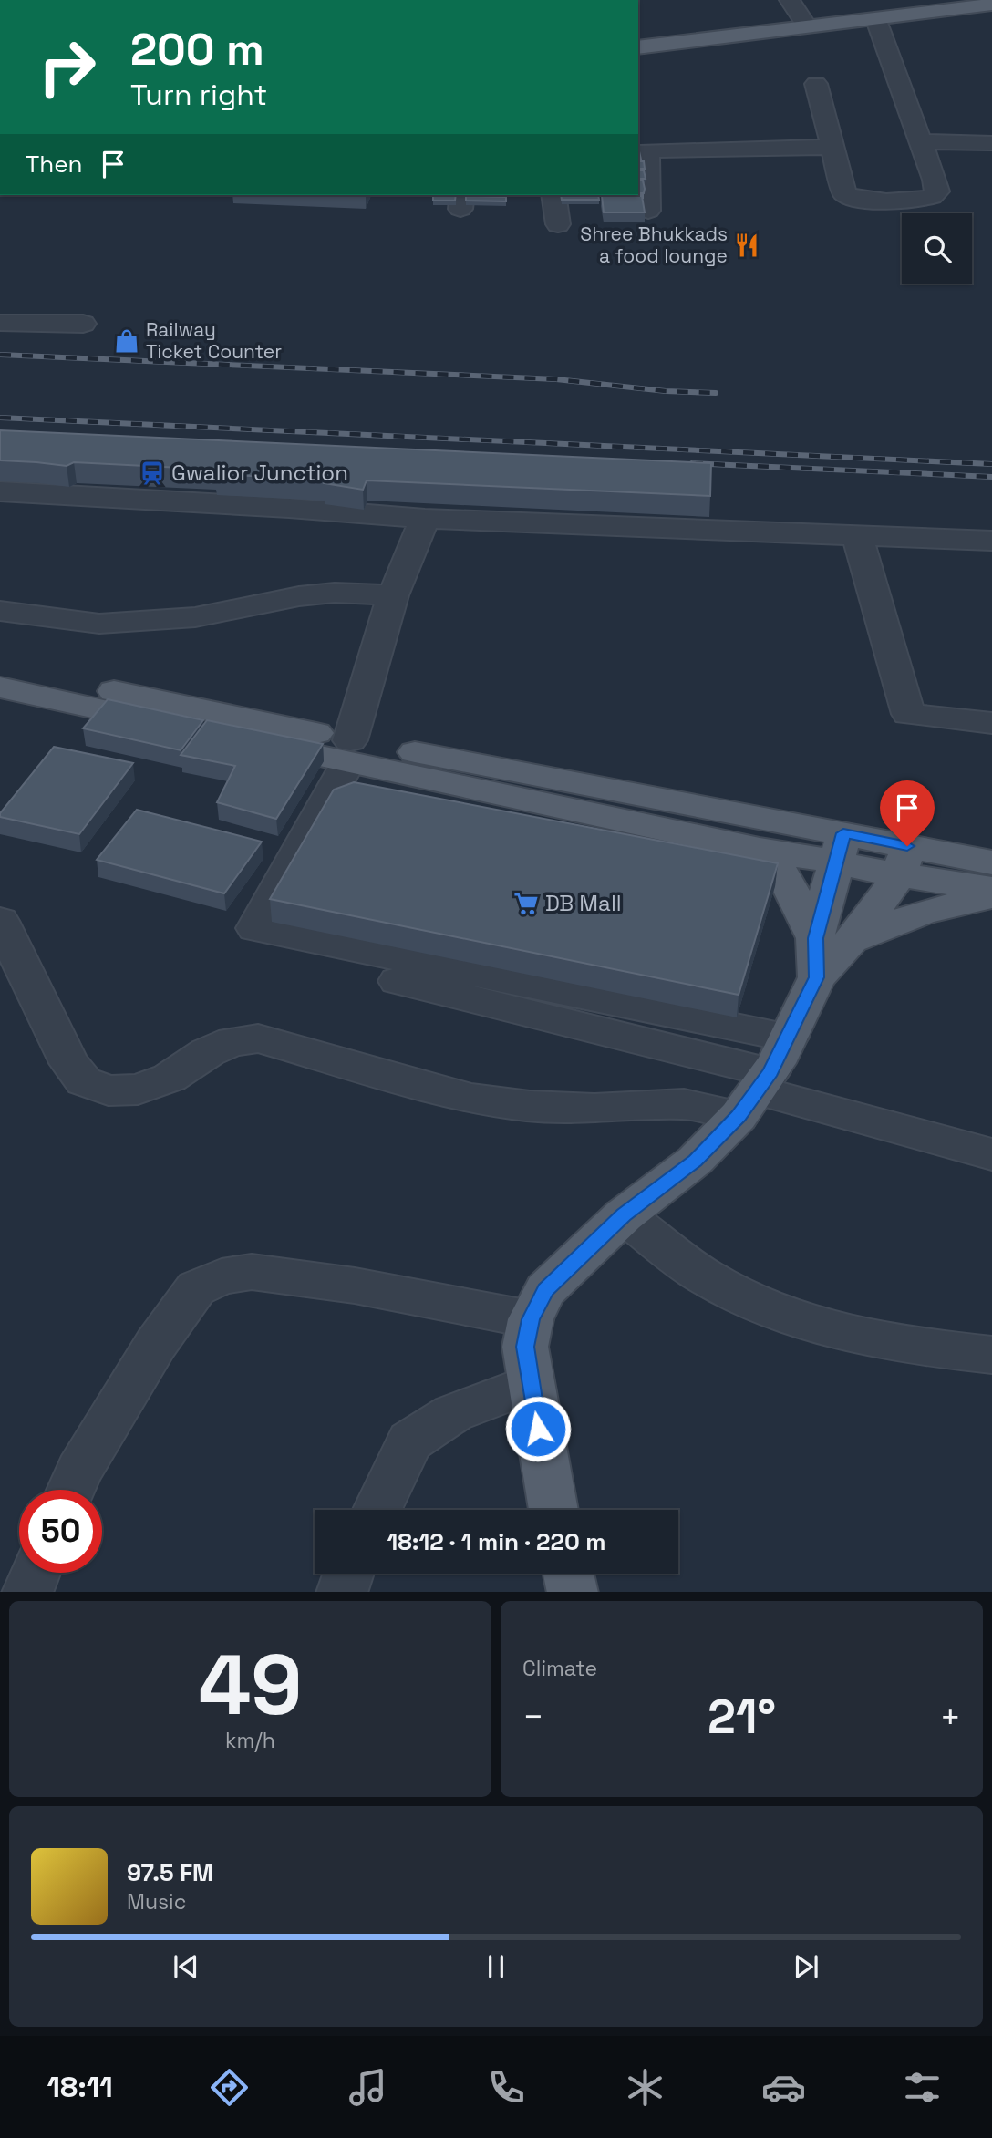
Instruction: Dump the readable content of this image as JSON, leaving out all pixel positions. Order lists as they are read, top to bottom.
{
  "places": {
    "restaurant": ["Shree Bhukkads a food lounge"],
    "shop": ["Railway Ticket Counter"],
    "station": ["Gwalior Junction"],
    "supermarket": ["DB Mall"]
  },
  "page": {
    "turn": ["200 m", "Turn right"],
    "then": "Then",
    "limit": "50",
    "trip": "18:12 · 1 min · 220 m",
    "tile": [
      ["49", "km/h"],
      "Climate"
    ],
    "heat": ["−", "21°", "+"],
    "song": ["97.5 FM", "Music"],
    "tabs": "18:11"
  }
}
